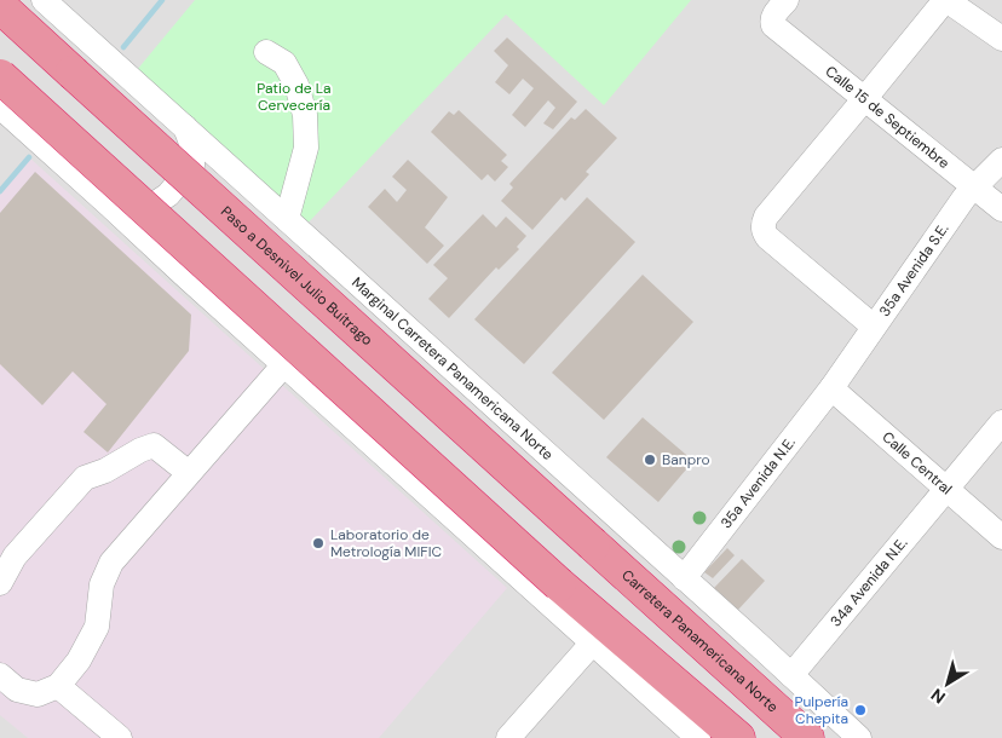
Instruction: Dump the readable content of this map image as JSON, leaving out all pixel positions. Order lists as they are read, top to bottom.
{
  "streets": {
    "highway": ["Paso a Desnivel Julio Buitrago", "Carretera Panamericana Norte"],
    "street": [
      "Calle 15 de Septiembre",
      "35a Avenida S.E.",
      "Marginal Carretera Panamericana Norte",
      "Calle Central",
      "35a Avenida N.E.",
      "34a Avenida N.E."
    ]
  },
  "crossings": [
    ["Calle 15 de Septiembre", "35a Avenida S.E."],
    ["35a Avenida S.E.", "Calle Central"],
    ["35a Avenida S.E.", "35a Avenida N.E."],
    ["Paso a Desnivel Julio Buitrago", "Carretera Panamericana Norte"],
    ["Marginal Carretera Panamericana Norte", "35a Avenida N.E."],
    ["Marginal Carretera Panamericana Norte", "34a Avenida N.E."],
    ["Calle Central", "35a Avenida N.E."],
    ["Calle Central", "34a Avenida N.E."]
  ],
  "parks": ["Patio de La Cervecería"],
  "places": ["Banpro", "Laboratorio de Metrología MIFIC", "Pulpería Chepita"],
  "north": "bottom left"
}
